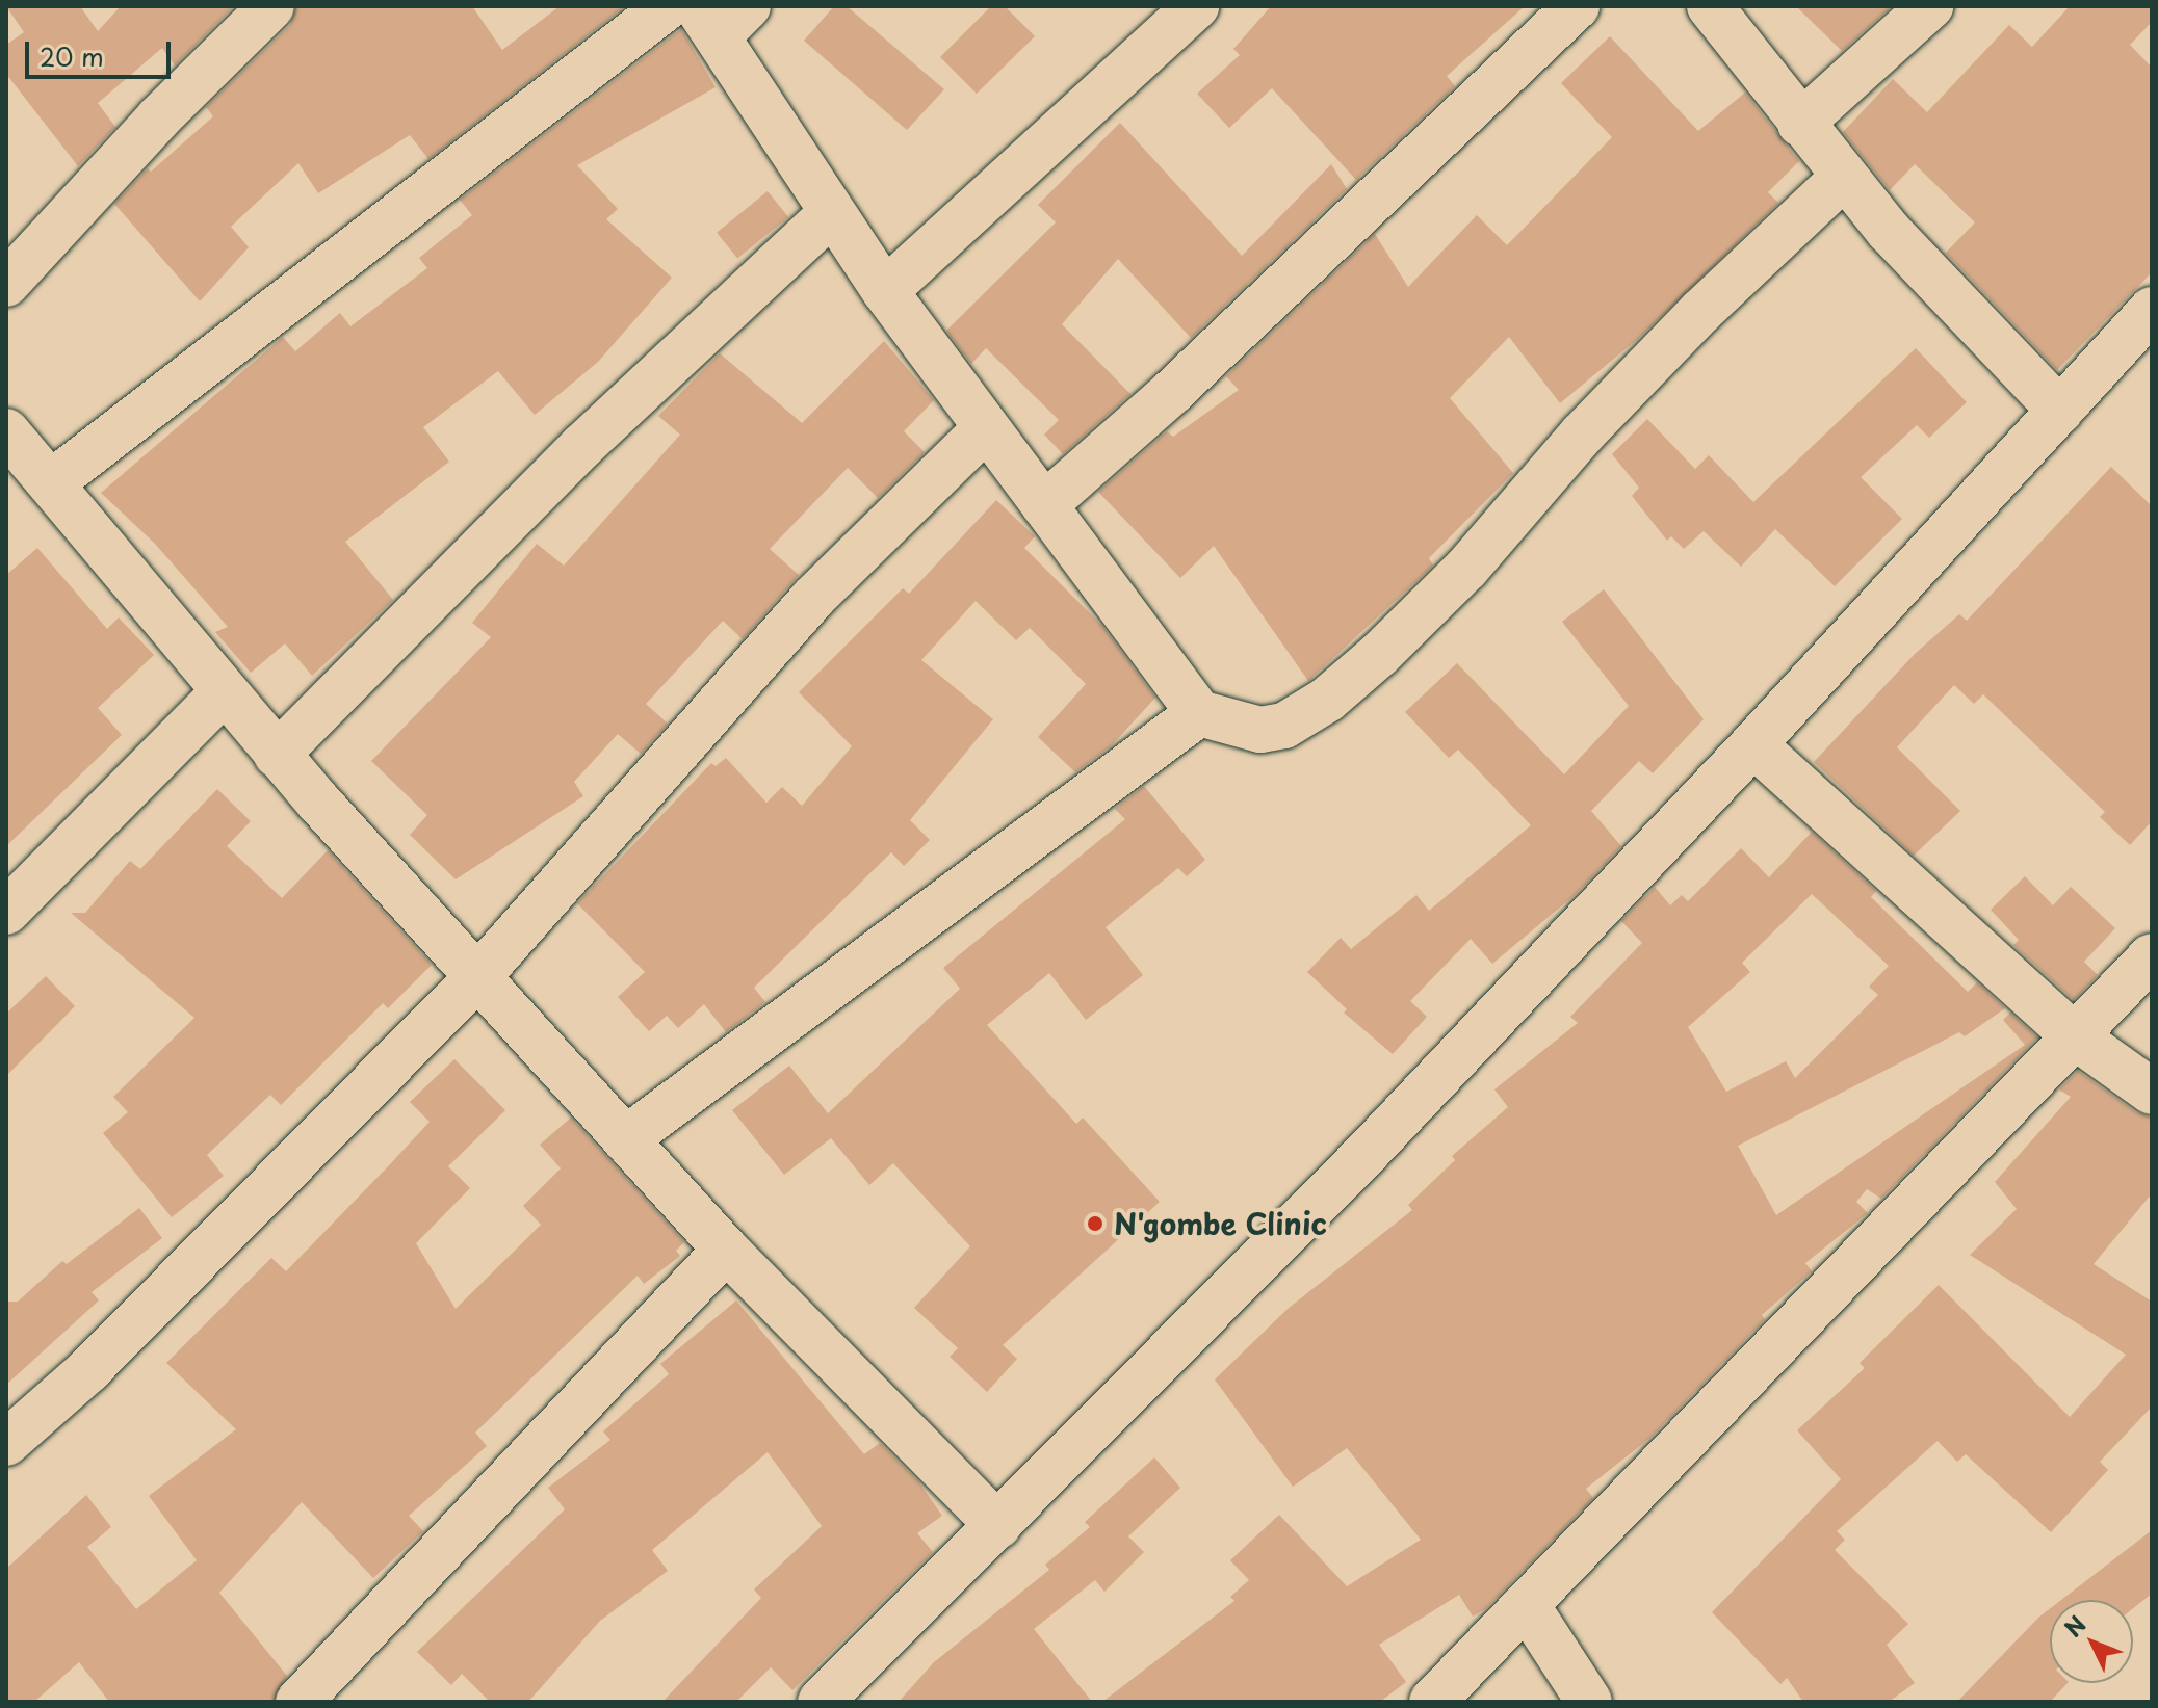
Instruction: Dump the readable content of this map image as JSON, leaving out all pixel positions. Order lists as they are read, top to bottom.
{
  "places": ["N'gombe Clinic"],
  "scale_bar": "20 m",
  "north": "top left"
}
